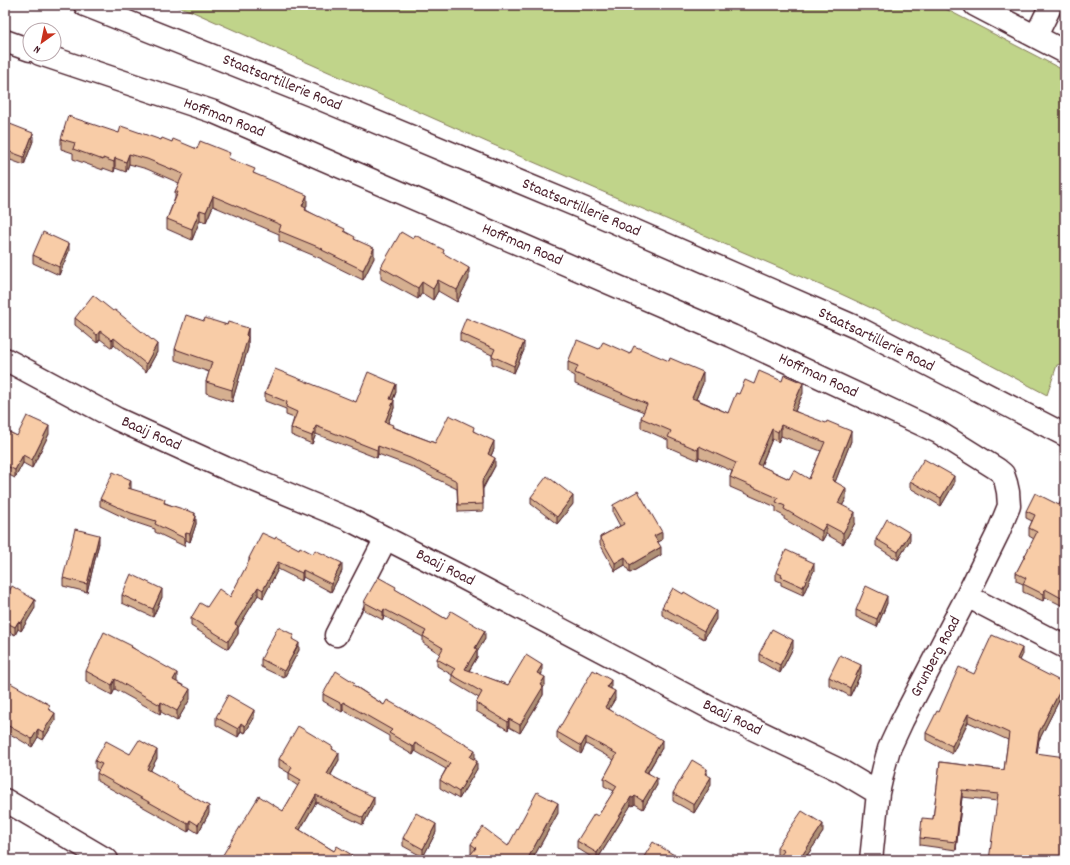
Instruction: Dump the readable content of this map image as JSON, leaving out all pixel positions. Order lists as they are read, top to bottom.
{
  "streets": {
    "street": [
      "Staatsartillerie Road",
      "Hoffman Road",
      "Baaij Road",
      "Grunberg Road"
    ]
  },
  "crossings": [
    ["Hoffman Road", "Grunberg Road"],
    ["Baaij Road", "Grunberg Road"]
  ],
  "north": "bottom left"
}
